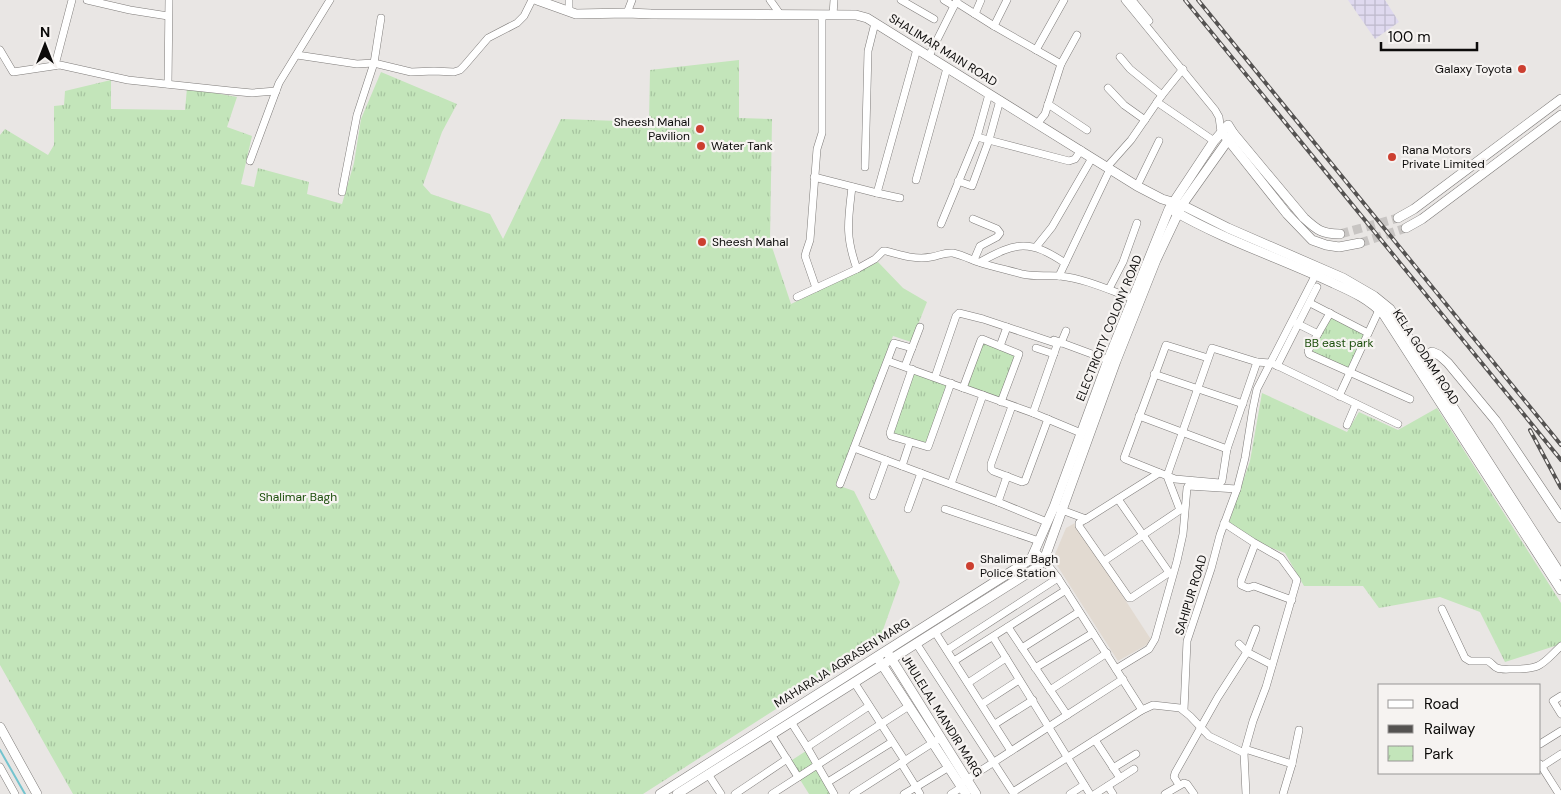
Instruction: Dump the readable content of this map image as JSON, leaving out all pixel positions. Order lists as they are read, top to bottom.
{
  "streets": {
    "street": [
      "SHALIMAR MAIN ROAD",
      "ELECTRICITY COLONY ROAD",
      "KELA GODAM ROAD",
      "SAHIPUR ROAD",
      "MAHARAJA AGRASEN MARG",
      "JHULELAL MANDIR MARG"
    ]
  },
  "crossings": [
    ["SHALIMAR MAIN ROAD", "ELECTRICITY COLONY ROAD"],
    ["SHALIMAR MAIN ROAD", "KELA GODAM ROAD"],
    ["ELECTRICITY COLONY ROAD", "KELA GODAM ROAD"],
    ["ELECTRICITY COLONY ROAD", "MAHARAJA AGRASEN MARG"],
    ["MAHARAJA AGRASEN MARG", "JHULELAL MANDIR MARG"]
  ],
  "parks": ["BB east park", "Shalimar Bagh"],
  "places": [
    "Galaxy Toyota",
    "Sheesh Mahal Pavilion",
    "Water Tank",
    "Rana Motors Private Limited",
    "Sheesh Mahal",
    "Shalimar Bagh Police Station"
  ],
  "legend": ["Road", "Railway", "Park"],
  "scale_bar": "100 m",
  "north": "top"
}
